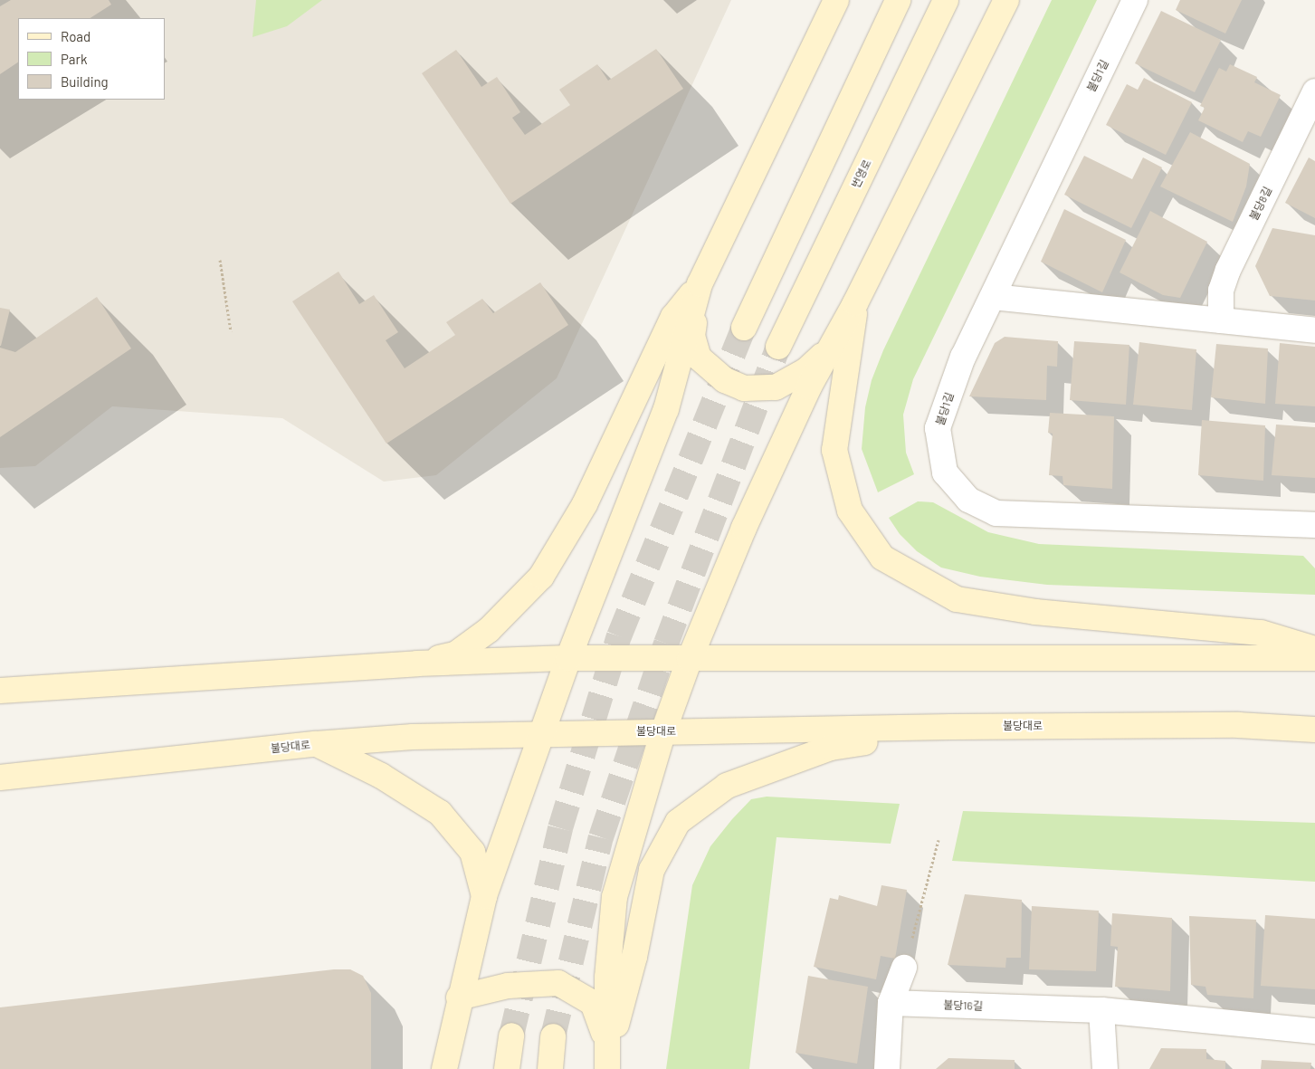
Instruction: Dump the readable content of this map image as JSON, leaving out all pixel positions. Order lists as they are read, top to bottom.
{
  "streets": {
    "main road": ["번영로", "불당대로"],
    "street": ["불당1길", "불당8길", "불당16길"]
  },
  "legend": ["Road", "Park", "Building"]
}
